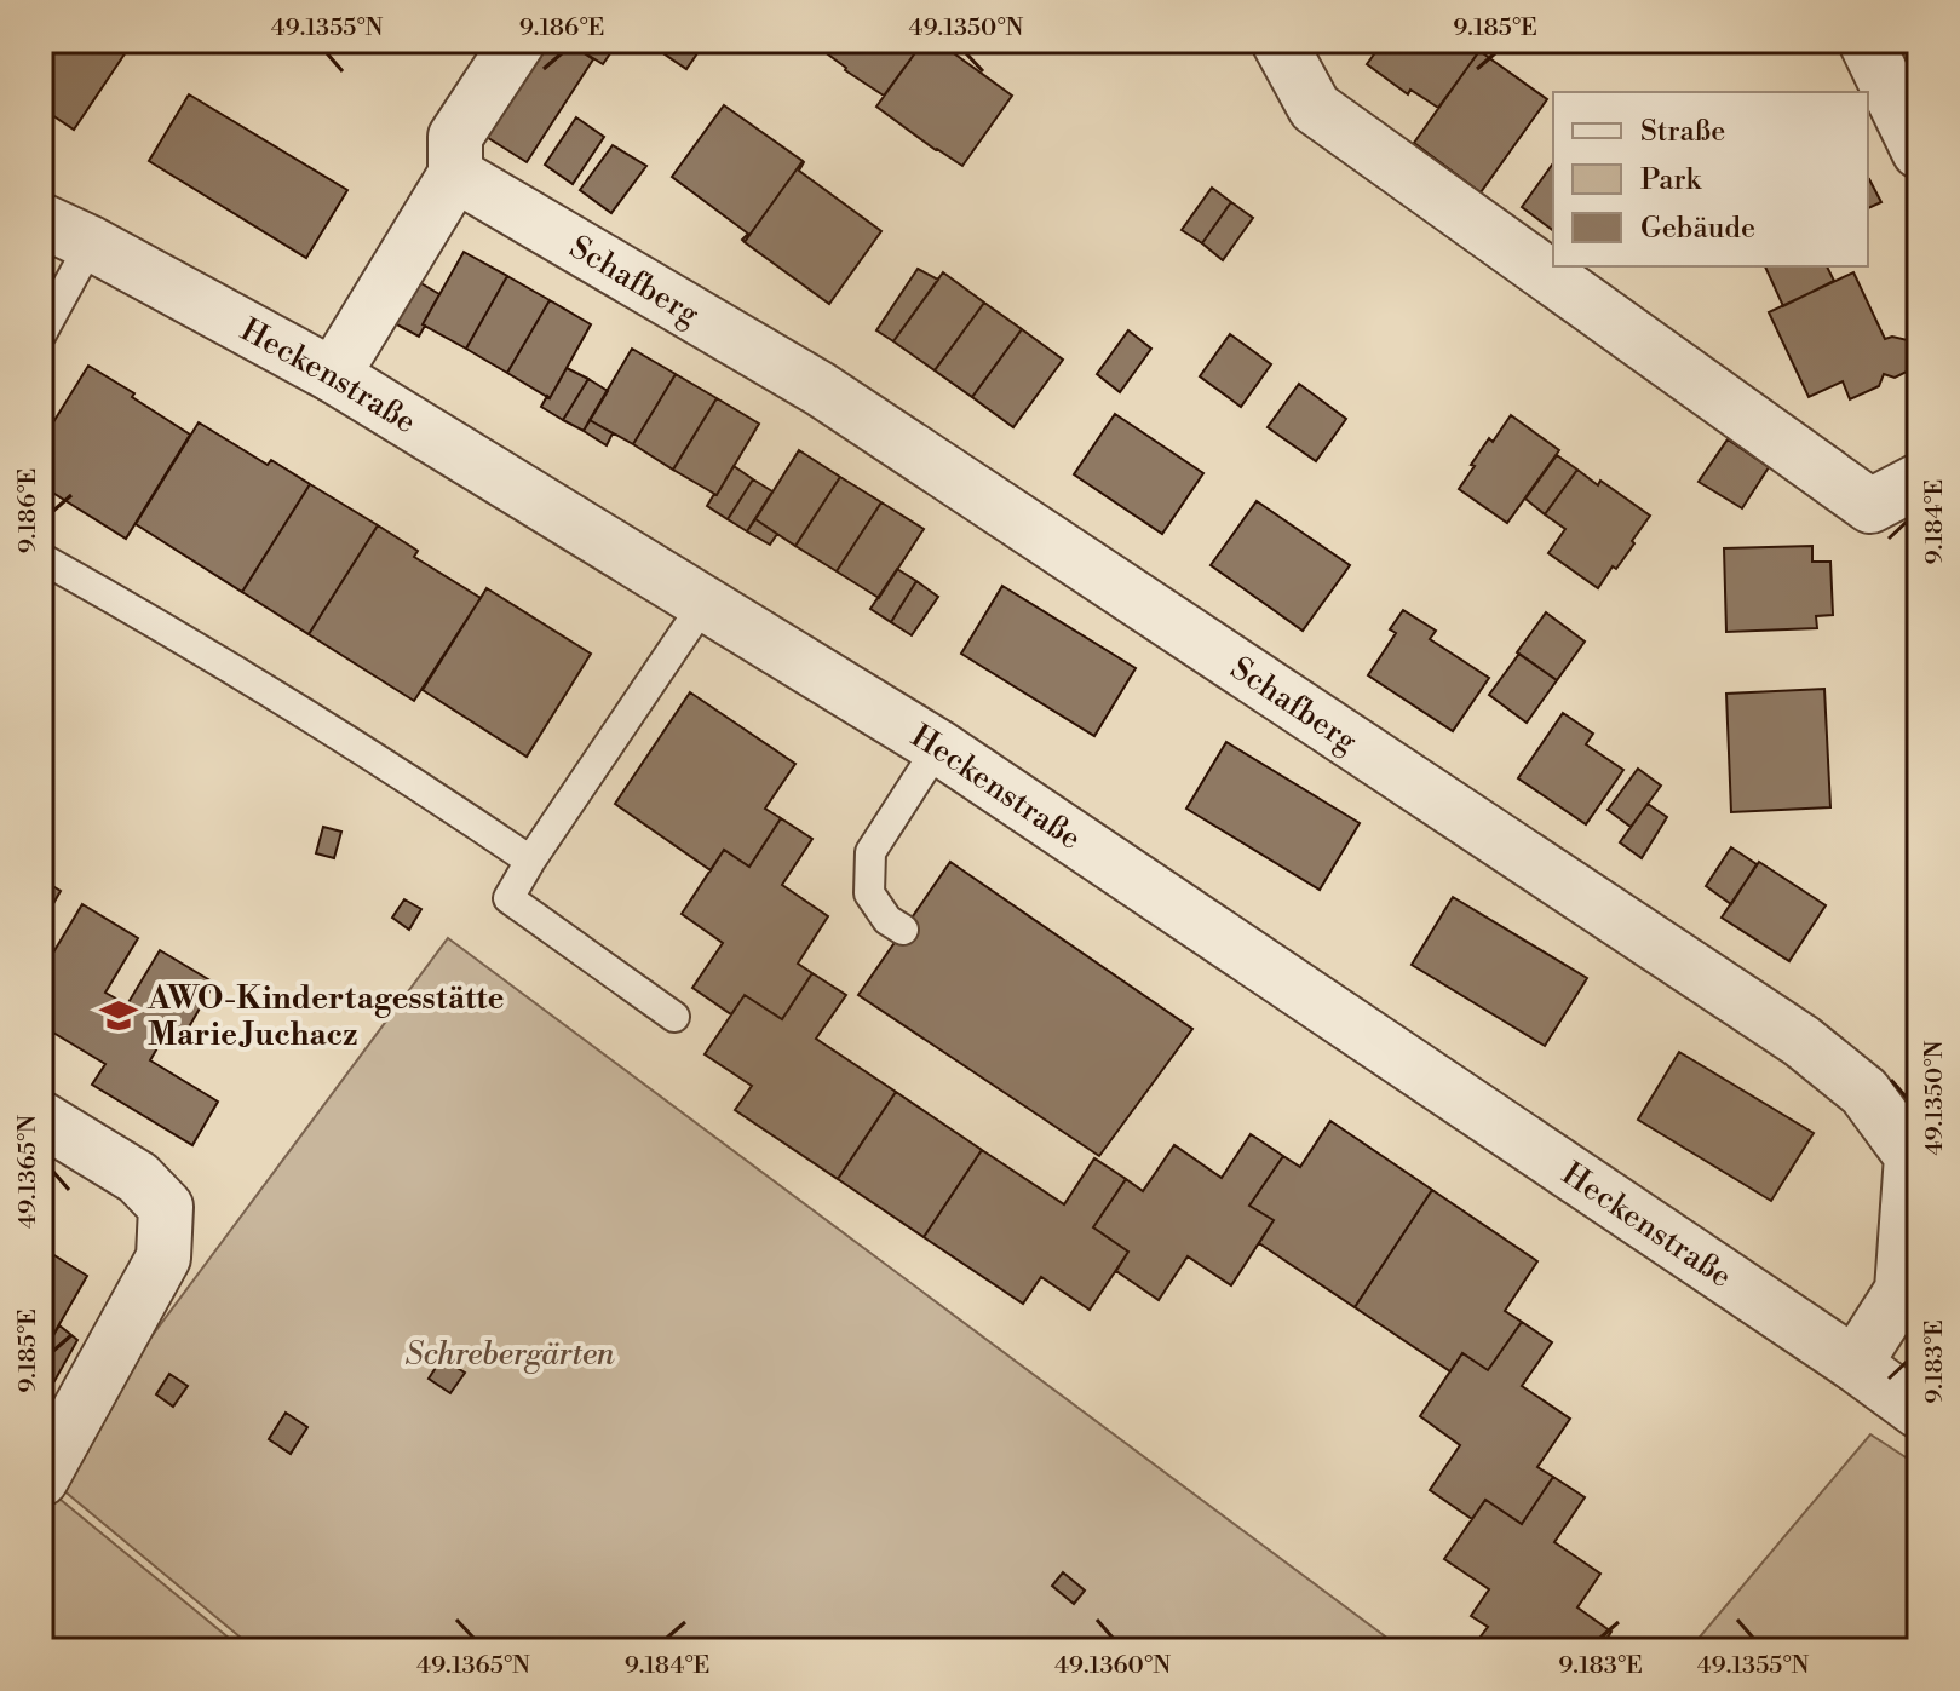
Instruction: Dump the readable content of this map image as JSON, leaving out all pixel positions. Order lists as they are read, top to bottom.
{
  "streets": {
    "street": ["Schafberg", "Heckenstraße"]
  },
  "crossings": [
    ["Schafberg", "Heckenstraße"]
  ],
  "parks": ["Schrebergärten"],
  "places": {
    "school or university": ["AWO-Kindertagesstätte Marie Juchacz"]
  },
  "legend": ["Straße", "Park", "Gebäude"],
  "coordinates": [
    "49.1355°N",
    "9.186°E",
    "49.1350°N",
    "9.185°E",
    "9.184°E",
    "49.1365°N",
    "9.183°E",
    "49.1360°N"
  ]
}
